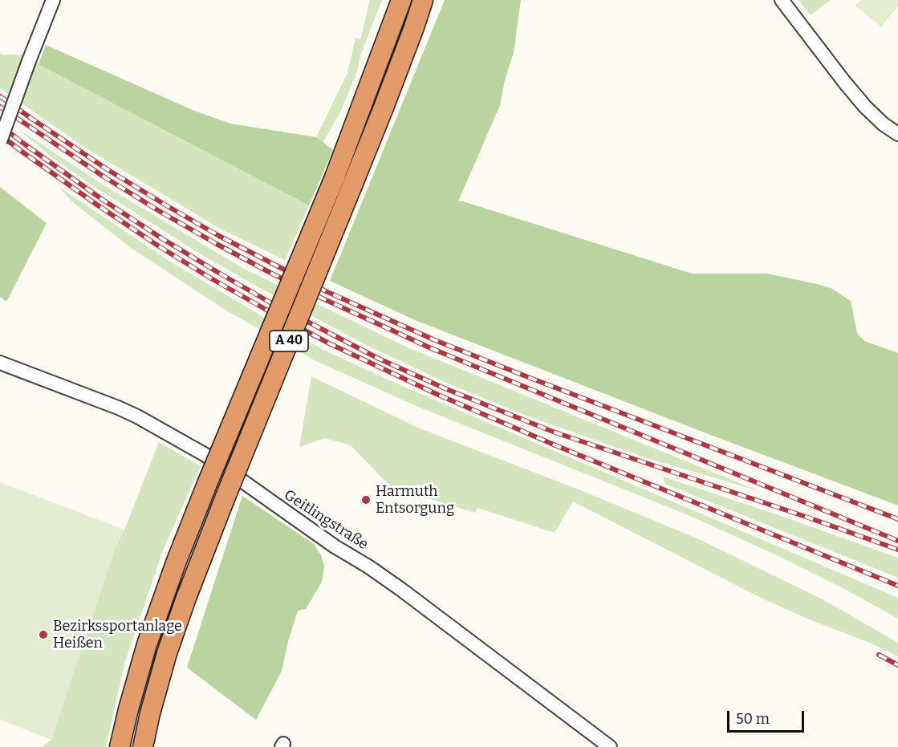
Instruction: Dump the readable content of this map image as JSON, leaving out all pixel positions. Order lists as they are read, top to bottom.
{
  "streets": {
    "highway": ["A 40"],
    "street": ["Geitlingstraße"]
  },
  "places": ["Harmuth Entsorgung", "Bezirkssportanlage Heißen"],
  "scale_bar": "50 m"
}
